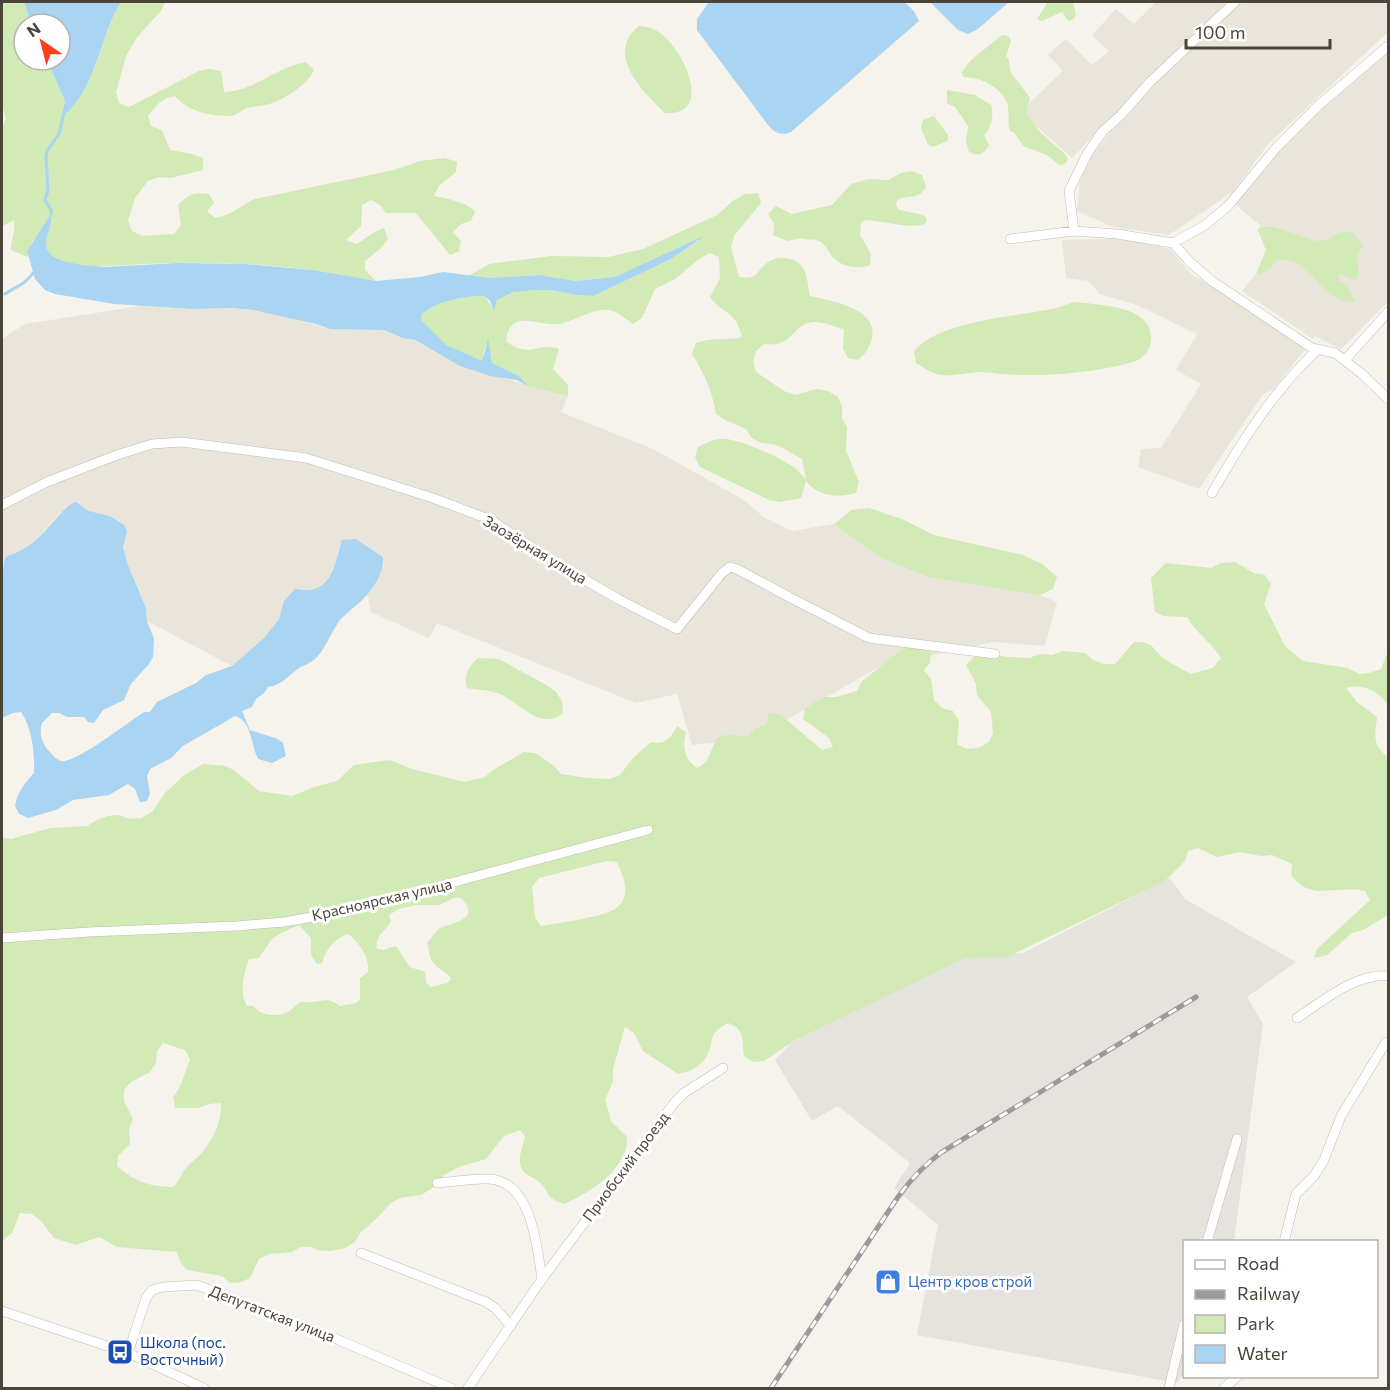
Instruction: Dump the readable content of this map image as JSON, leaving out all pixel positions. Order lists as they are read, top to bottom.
{
  "streets": {
    "street": [
      "Заозёрная улица",
      "Красноярская улица",
      "Приобский проезд",
      "Депутатская улица"
    ]
  },
  "places": {
    "shop": ["Центр кров строй"],
    "bus stop": ["Школа (пос. Восточный)"]
  },
  "legend": [
    "Road",
    "Railway",
    "Park",
    "Water"
  ],
  "scale_bar": "100 m",
  "north": "top left"
}
